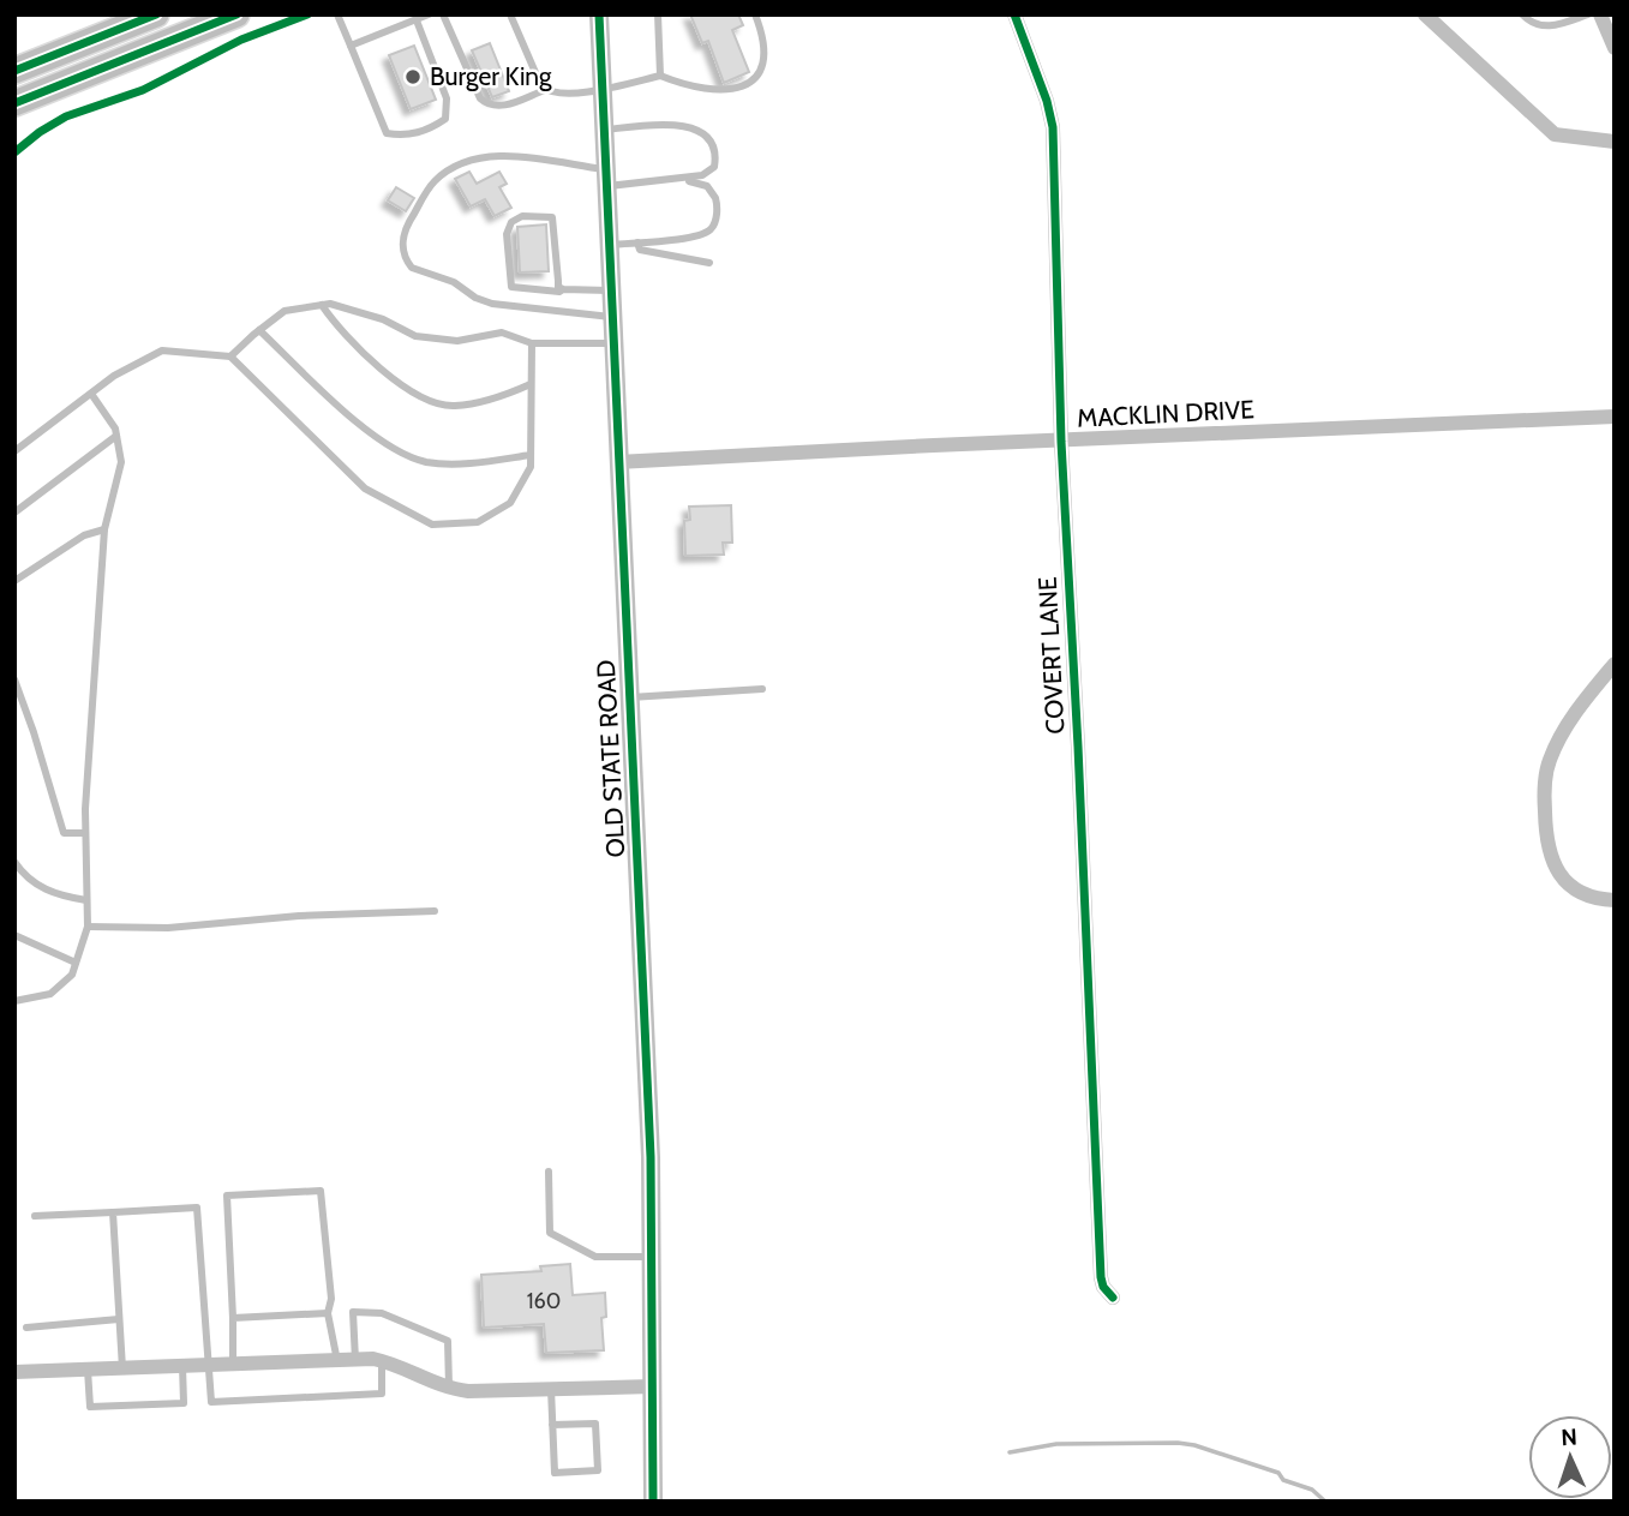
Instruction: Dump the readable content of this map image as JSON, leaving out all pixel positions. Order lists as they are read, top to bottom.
{
  "streets": {
    "street": ["MACKLIN DRIVE", "COVERT LANE", "OLD STATE ROAD"]
  },
  "crossings": [
    ["MACKLIN DRIVE", "COVERT LANE"],
    ["MACKLIN DRIVE", "OLD STATE ROAD"]
  ],
  "places": ["Burger King"],
  "house_numbers": ["160"],
  "north": "top"
}
